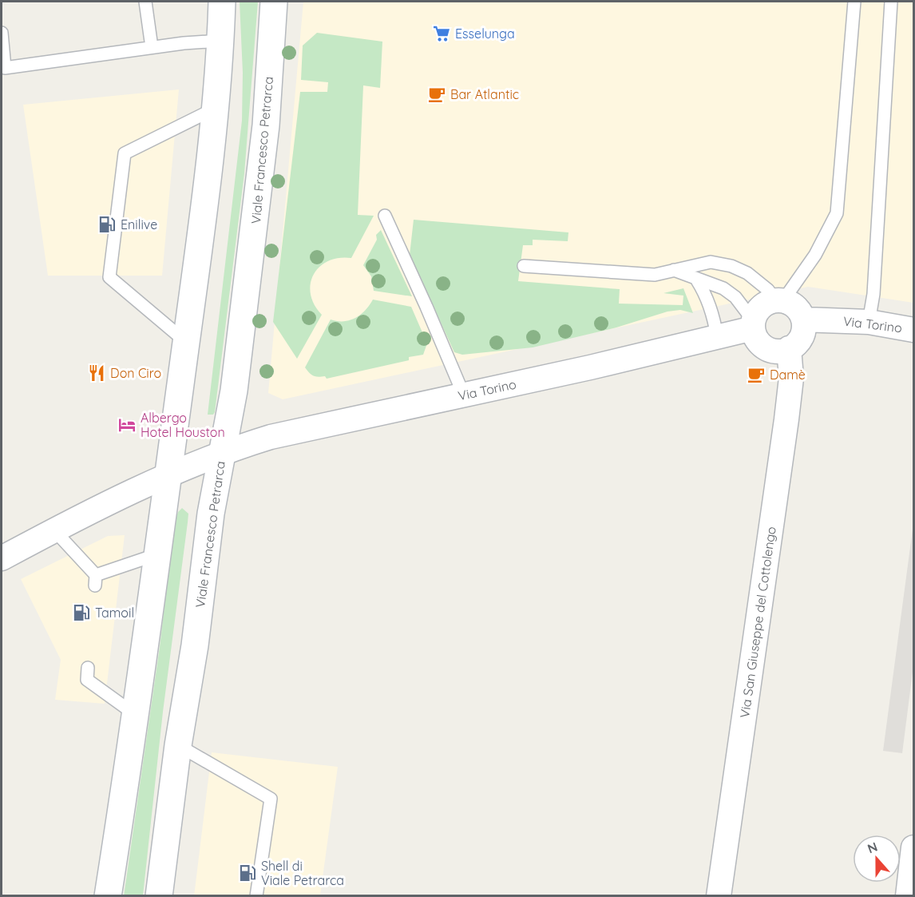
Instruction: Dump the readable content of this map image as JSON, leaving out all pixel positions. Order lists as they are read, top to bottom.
{
  "streets": {
    "main road": ["Viale Francesco Petrarca"],
    "street": ["Via Torino", "Via San Giuseppe del Cottolengo"]
  },
  "crossings": [
    ["Viale Francesco Petrarca", "Via Torino"],
    ["Via Torino", "Via San Giuseppe del Cottolengo"]
  ],
  "places": {
    "supermarket": ["Esselunga"],
    "cafe": ["Bar Atlantic", "Damè"],
    "fuel station": ["Enilive", "Tamoil", "Shell di Viale Petrarca"],
    "restaurant": ["Don Ciro"],
    "hotel": ["Albergo Hotel Houston"]
  },
  "north": "top"
}
